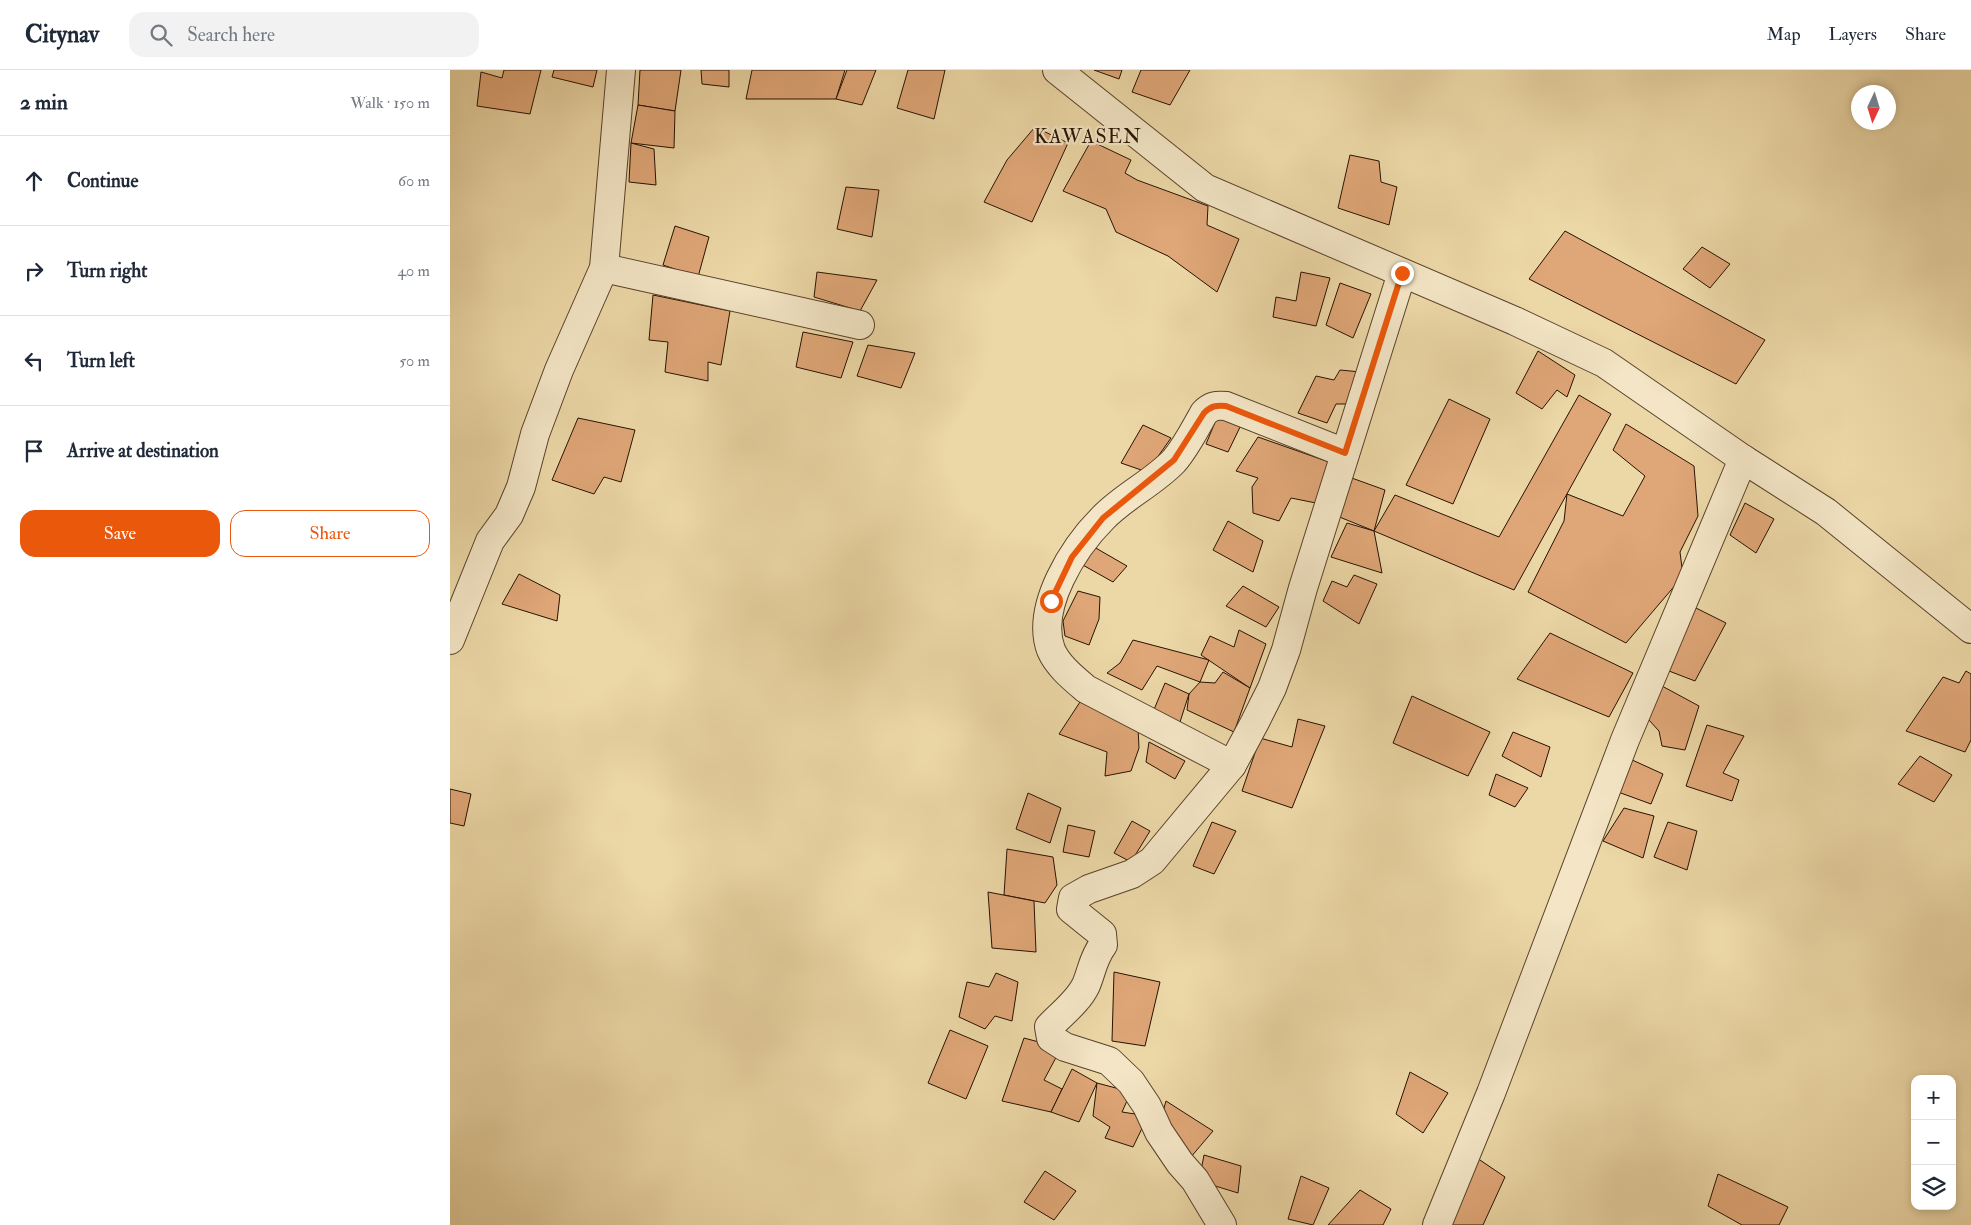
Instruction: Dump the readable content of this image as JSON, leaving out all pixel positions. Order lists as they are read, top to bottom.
{
  "districts": ["KAWASEN"],
  "north": "bottom",
  "page": {
    "header": "Citynav",
    "search": "Search here",
    "nav": ["Map", "Layers", "Share"],
    "heading": ["2 min", "Walk · 150 m"],
    "list": [
      ["Continue", "60 m"],
      ["Turn right", "40 m"],
      ["Turn left", "50 m"],
      "Arrive at destination"
    ],
    "buttons": ["Save", "Share"],
    "map_buttons": ["+", "−"]
  }
}
